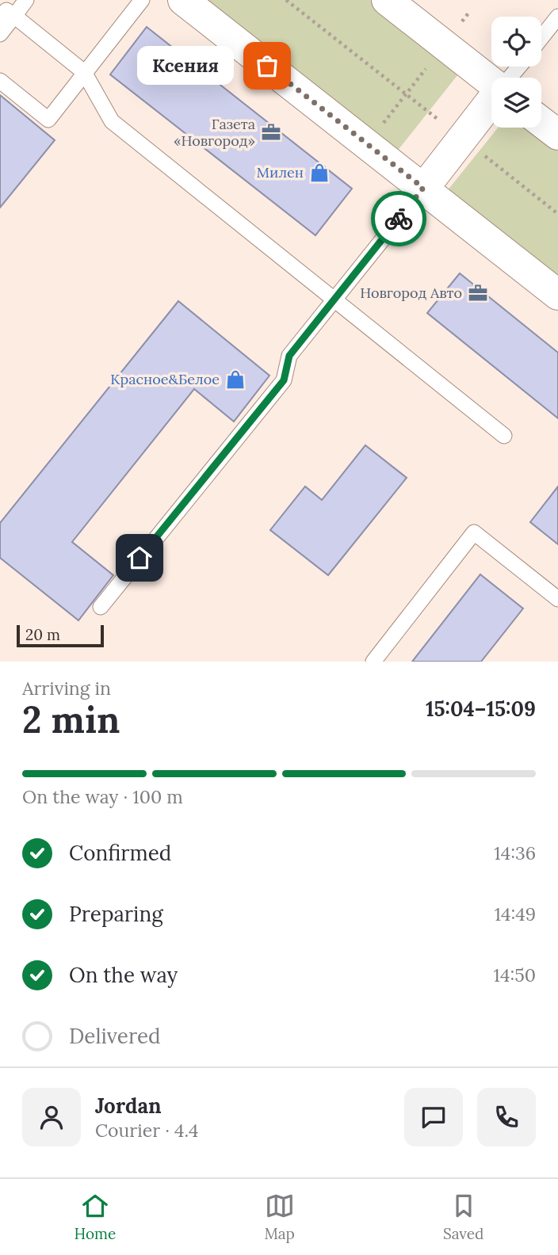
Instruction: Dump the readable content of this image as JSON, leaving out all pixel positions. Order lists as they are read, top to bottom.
{
  "places": {
    "other": ["Ксения"],
    "office": ["Газета «Новгород»", "Новгород Авто"],
    "shop": ["Милен", "Красное&Белое"]
  },
  "scale_bar": "20 m",
  "page": {
    "bubble": "Ксения",
    "scale": "20 m",
    "heading": ["2 min", "Arriving in", "15:04–15:09"],
    "panel": ["Jordan", "Courier · 4.4"],
    "bar": "On the way · 100 m",
    "list": [
      ["Confirmed", "14:36"],
      ["Preparing", "14:49"],
      ["On the way", "14:50"],
      "Delivered"
    ],
    "tabs": ["Home", "Map", "Saved"]
  }
}
